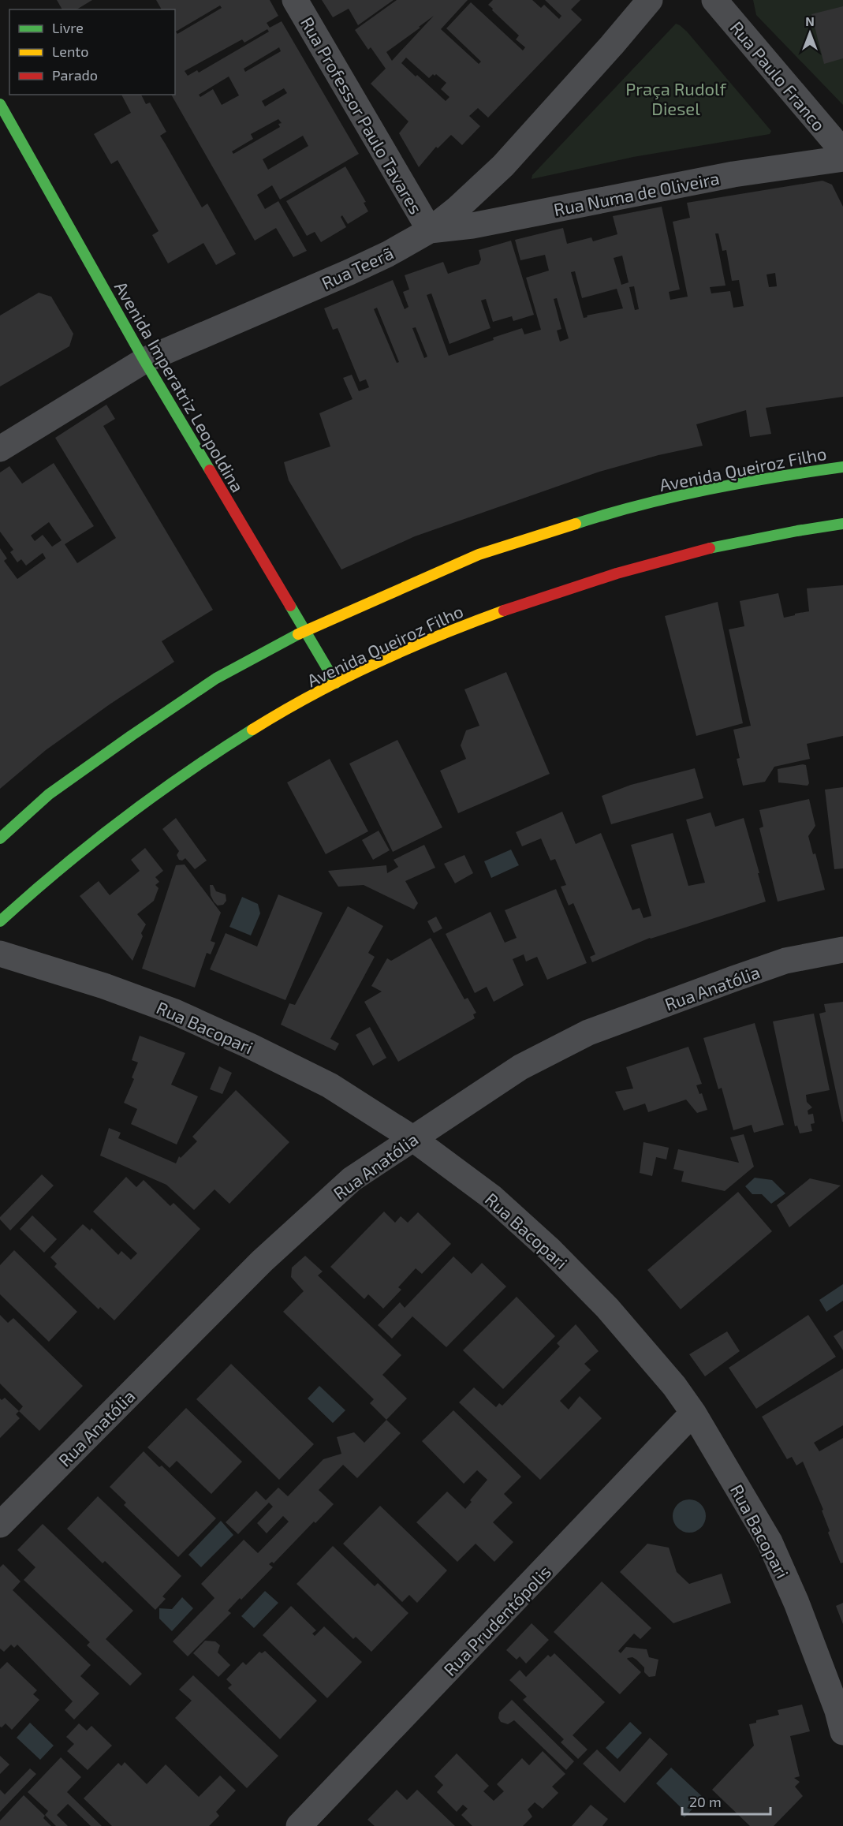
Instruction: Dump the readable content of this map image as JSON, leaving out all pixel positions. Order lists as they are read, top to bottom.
{
  "streets": {
    "main road": ["Avenida Imperatriz Leopoldina", "Avenida Queiroz Filho"],
    "street": [
      "Rua Paulo Franco",
      "Rua Professor Paulo Tavares",
      "Rua Numa de Oliveira",
      "Rua Teerã",
      "Rua Anatólia",
      "Rua Bacopari",
      "Rua Prudentópolis"
    ]
  },
  "crossings": [
    ["Rua Professor Paulo Tavares", "Rua Numa de Oliveira"],
    ["Rua Professor Paulo Tavares", "Rua Teerã"],
    ["Rua Numa de Oliveira", "Rua Teerã"],
    ["Rua Teerã", "Avenida Imperatriz Leopoldina"],
    ["Avenida Imperatriz Leopoldina", "Avenida Queiroz Filho"],
    ["Rua Anatólia", "Rua Bacopari"],
    ["Rua Bacopari", "Rua Prudentópolis"]
  ],
  "parks": ["Praça Rudolf Diesel"],
  "legend": ["Livre", "Lento", "Parado"],
  "scale_bar": "20 m",
  "north": "top"
}
